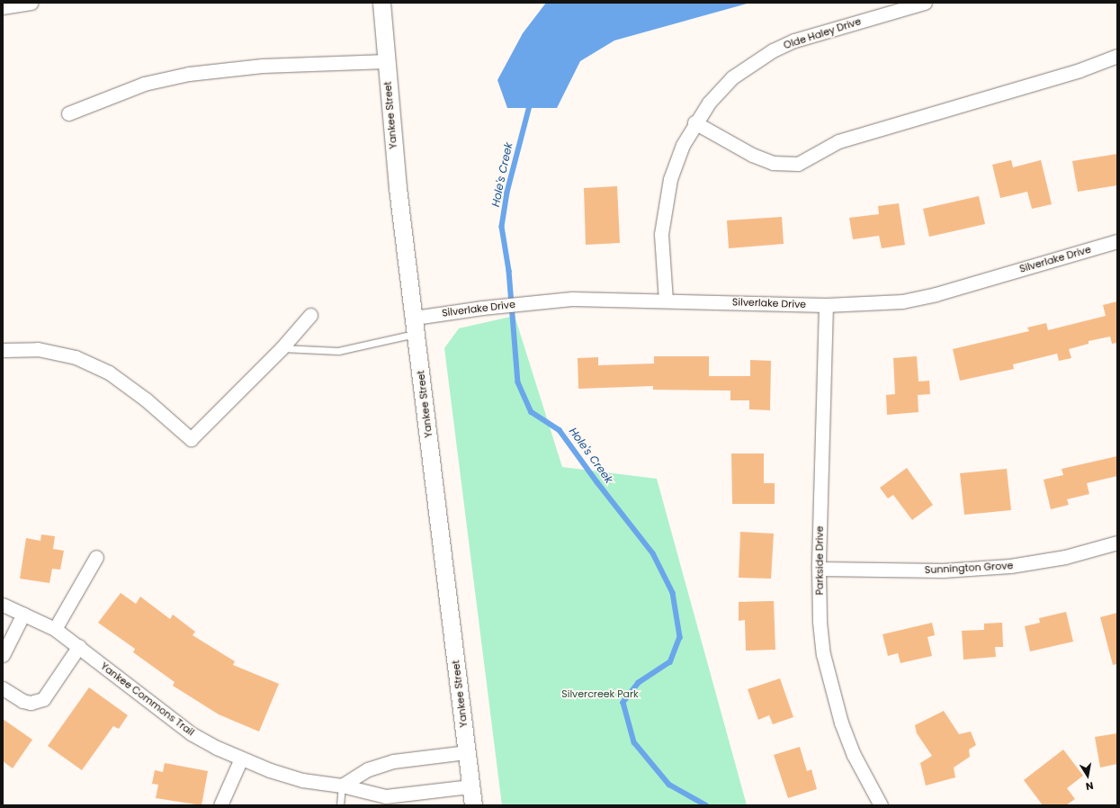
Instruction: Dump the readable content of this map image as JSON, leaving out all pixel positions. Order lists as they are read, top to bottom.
{
  "streets": {
    "street": [
      "Olde Haley Drive",
      "Yankee Street",
      "Silverlake Drive",
      "Parkside Drive",
      "Sunnington Grove",
      "Yankee Commons Trail"
    ]
  },
  "crossings": [
    ["Olde Haley Drive", "Silverlake Drive"],
    ["Yankee Street", "Silverlake Drive"],
    ["Yankee Street", "Yankee Commons Trail"],
    ["Silverlake Drive", "Parkside Drive"],
    ["Parkside Drive", "Sunnington Grove"]
  ],
  "water": ["Hole's Creek"],
  "parks": ["Silvercreek Park"],
  "north": "bottom"
}
